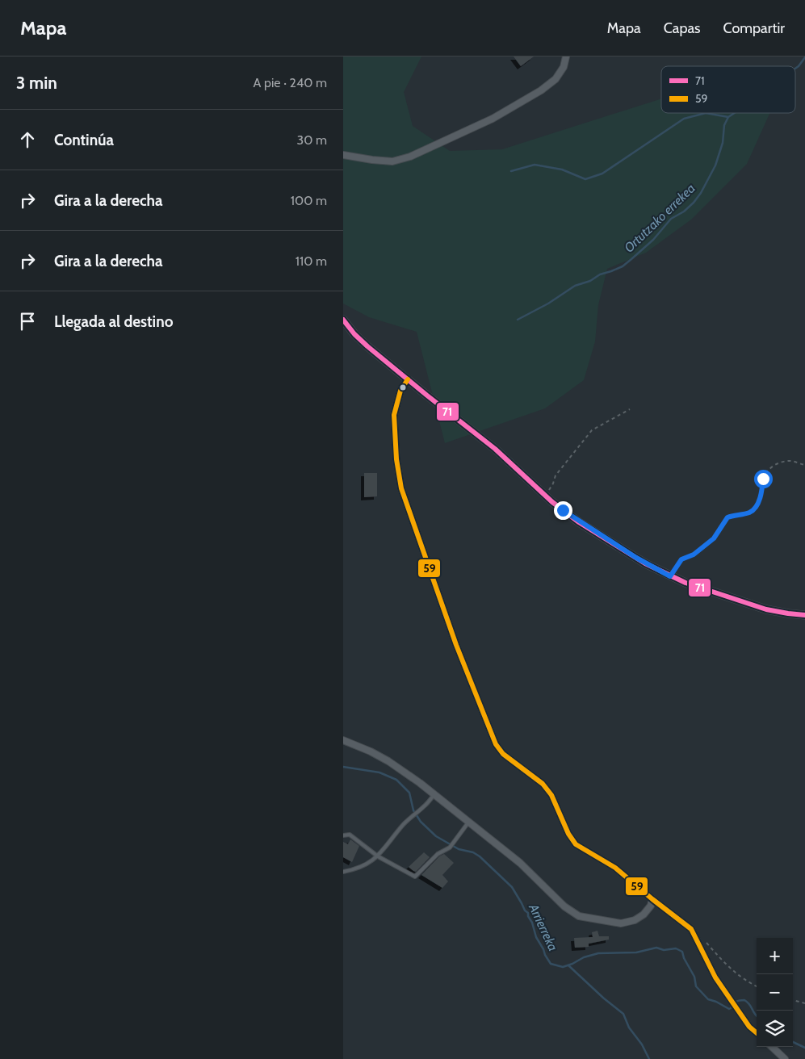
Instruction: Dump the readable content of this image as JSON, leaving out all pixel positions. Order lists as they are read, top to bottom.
{
  "water": ["Ortutzako errekea", "Arrierreka"],
  "lines": ["transit line 71", "transit line 59"],
  "legend": ["71", "59"],
  "page": {
    "header": "Mapa",
    "nav": ["Mapa", "Capas", "Compartir"],
    "heading": ["3 min", "A pie · 240 m"],
    "list": [
      ["Continúa", "30 m"],
      ["Gira a la derecha", "100 m"],
      ["Gira a la derecha", "110 m"],
      "Llegada al destino"
    ],
    "map_buttons": ["+", "−"]
  }
}
